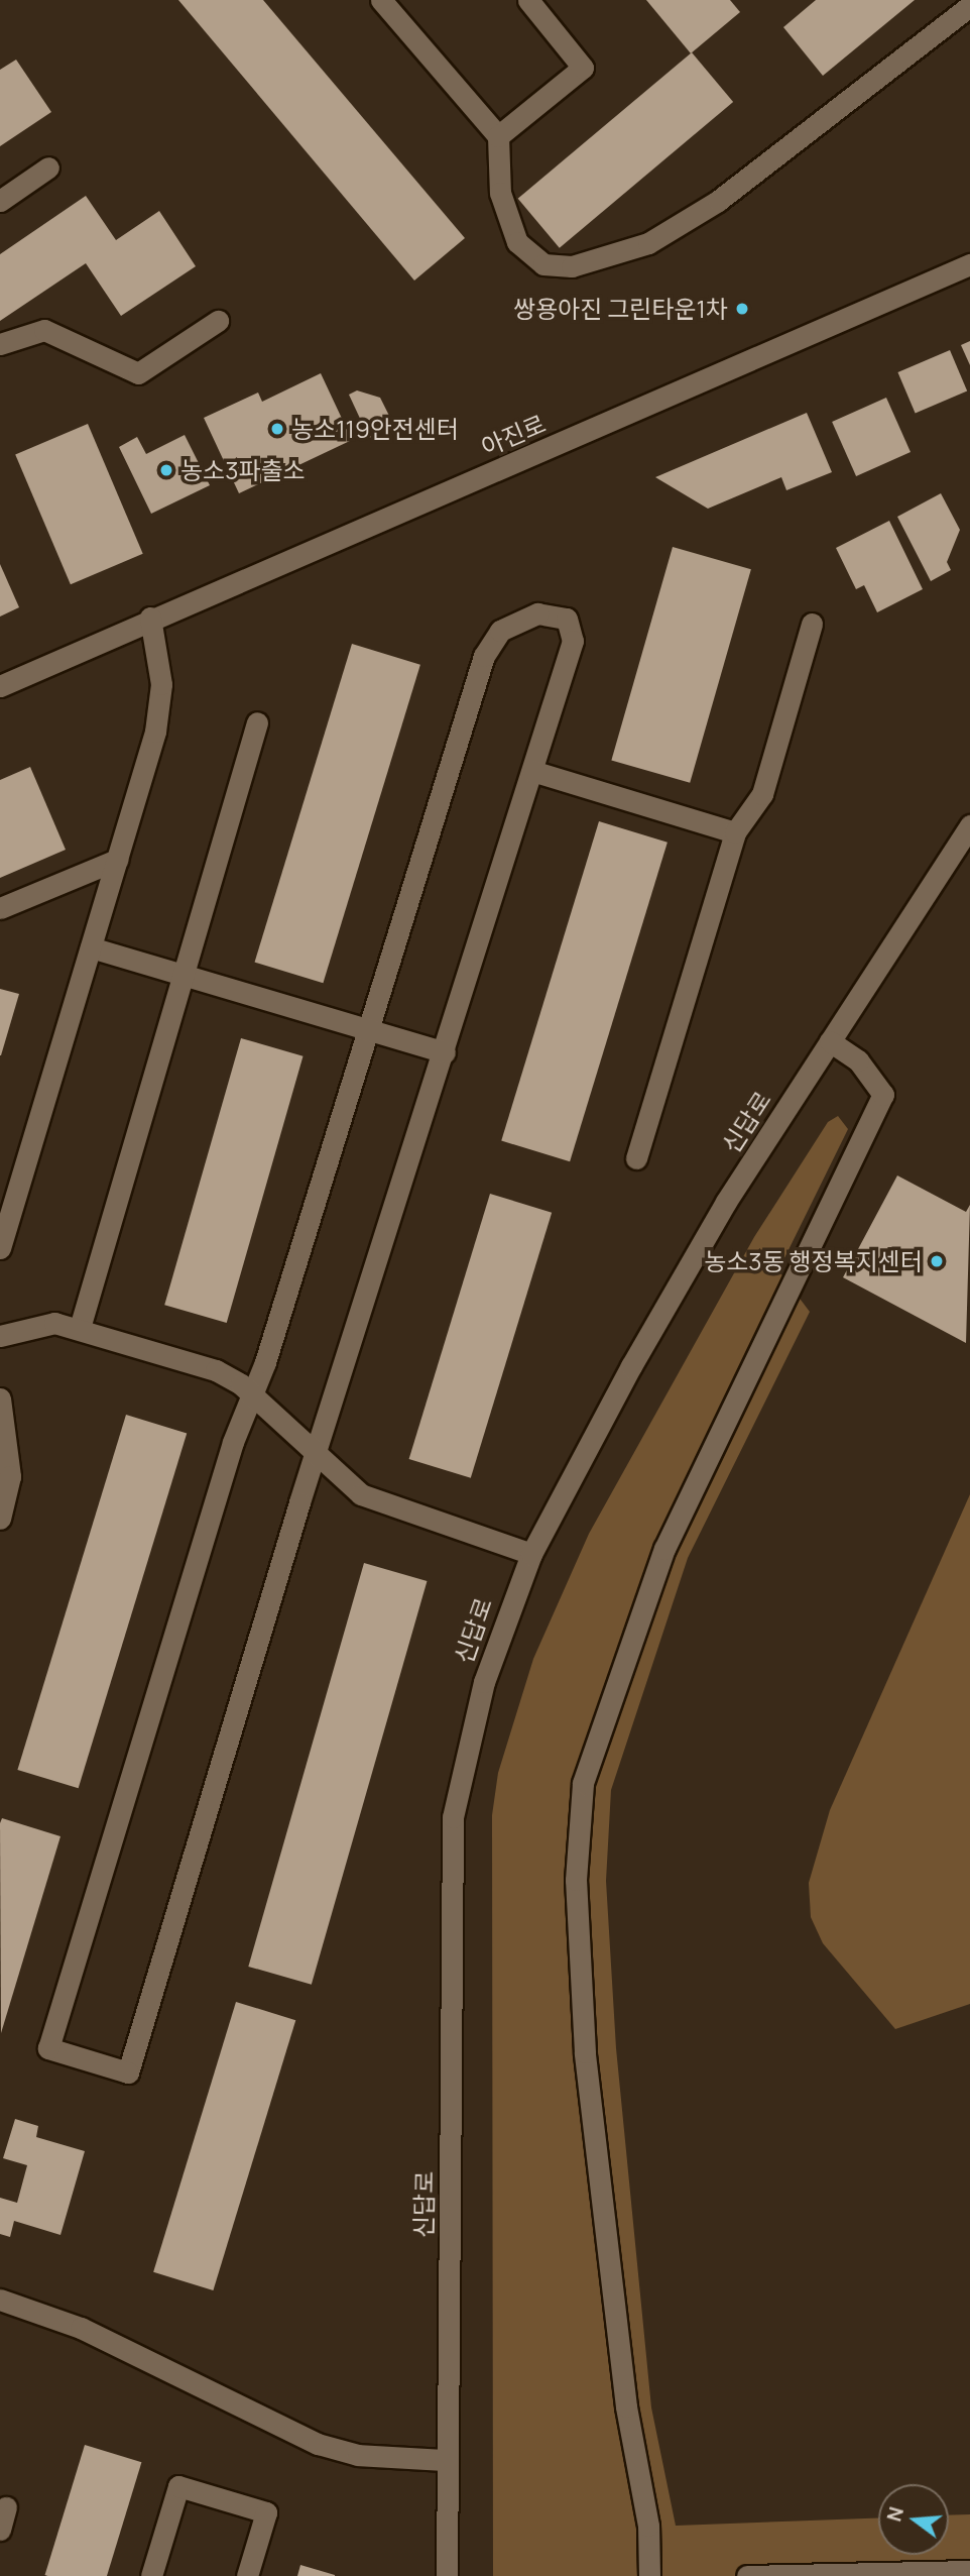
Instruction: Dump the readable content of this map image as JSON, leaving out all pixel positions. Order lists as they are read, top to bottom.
{
  "streets": {
    "street": ["아진로", "신답로"]
  },
  "places": [
    "쌍용아진 그린타운1차",
    "농소119안전센터",
    "농소3파출소",
    "농소3동 행정복지센터"
  ],
  "north": "left"
}
